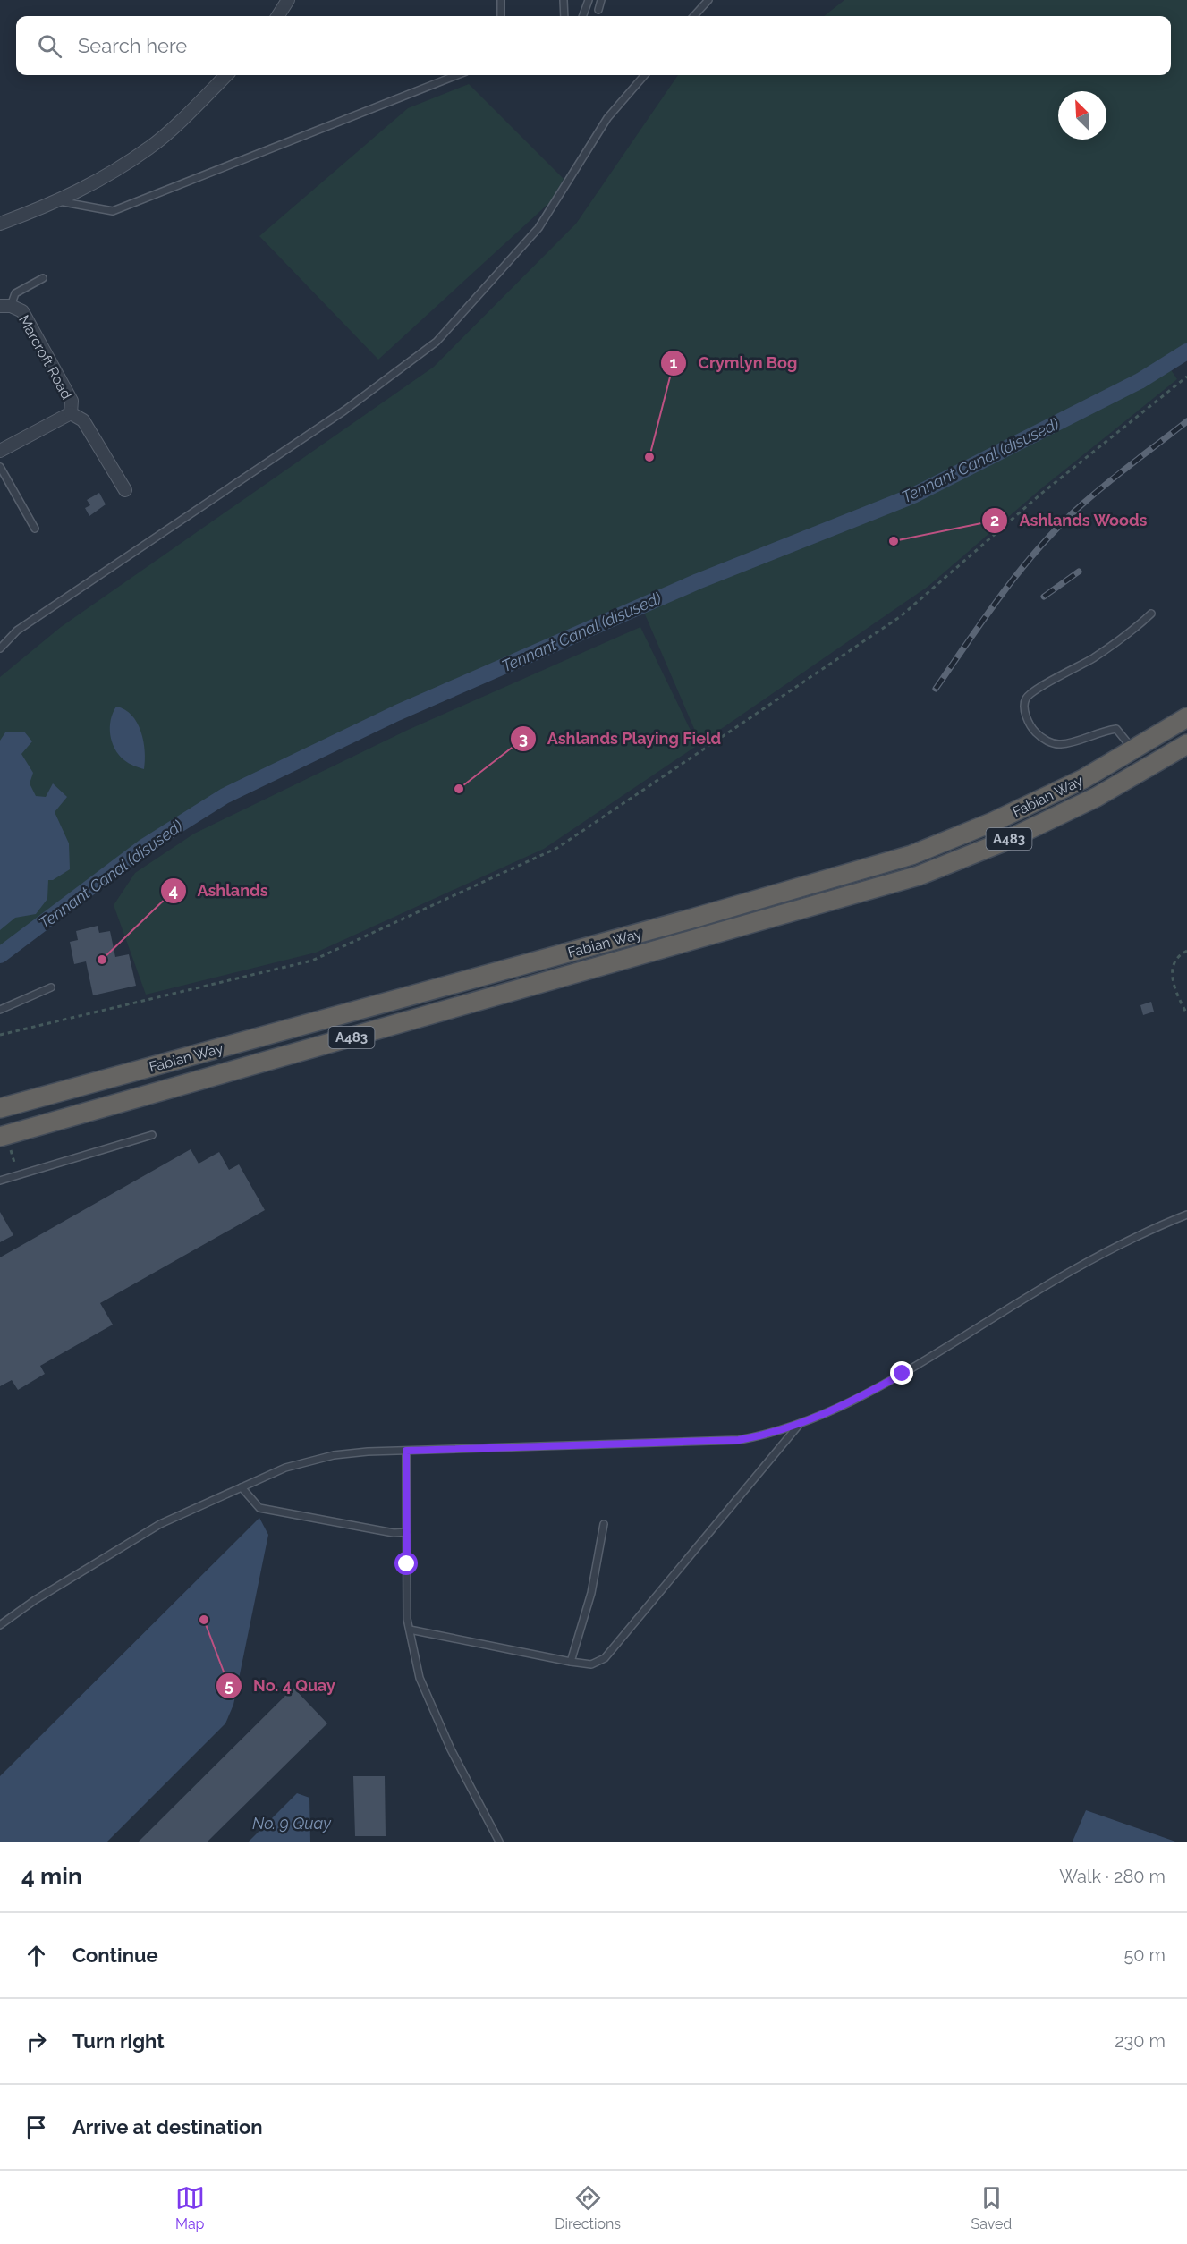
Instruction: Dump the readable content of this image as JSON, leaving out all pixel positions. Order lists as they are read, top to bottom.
{
  "streets": {
    "highway": ["Fabian Way", "A483"],
    "street": ["Marcroft Road"]
  },
  "water": ["Tennant Canal (disused)", "No. 9 Quay"],
  "places": [
    "Crymlyn Bog",
    "Ashlands Woods",
    "Ashlands Playing Field",
    "Ashlands",
    "No. 4 Quay"
  ],
  "north": "top left",
  "page": {
    "search": "Search here",
    "heading": ["4 min", "Walk · 280 m"],
    "list": [
      ["Continue", "50 m"],
      ["Turn right", "230 m"],
      "Arrive at destination"
    ],
    "nav": ["Map", "Directions", "Saved"]
  }
}
